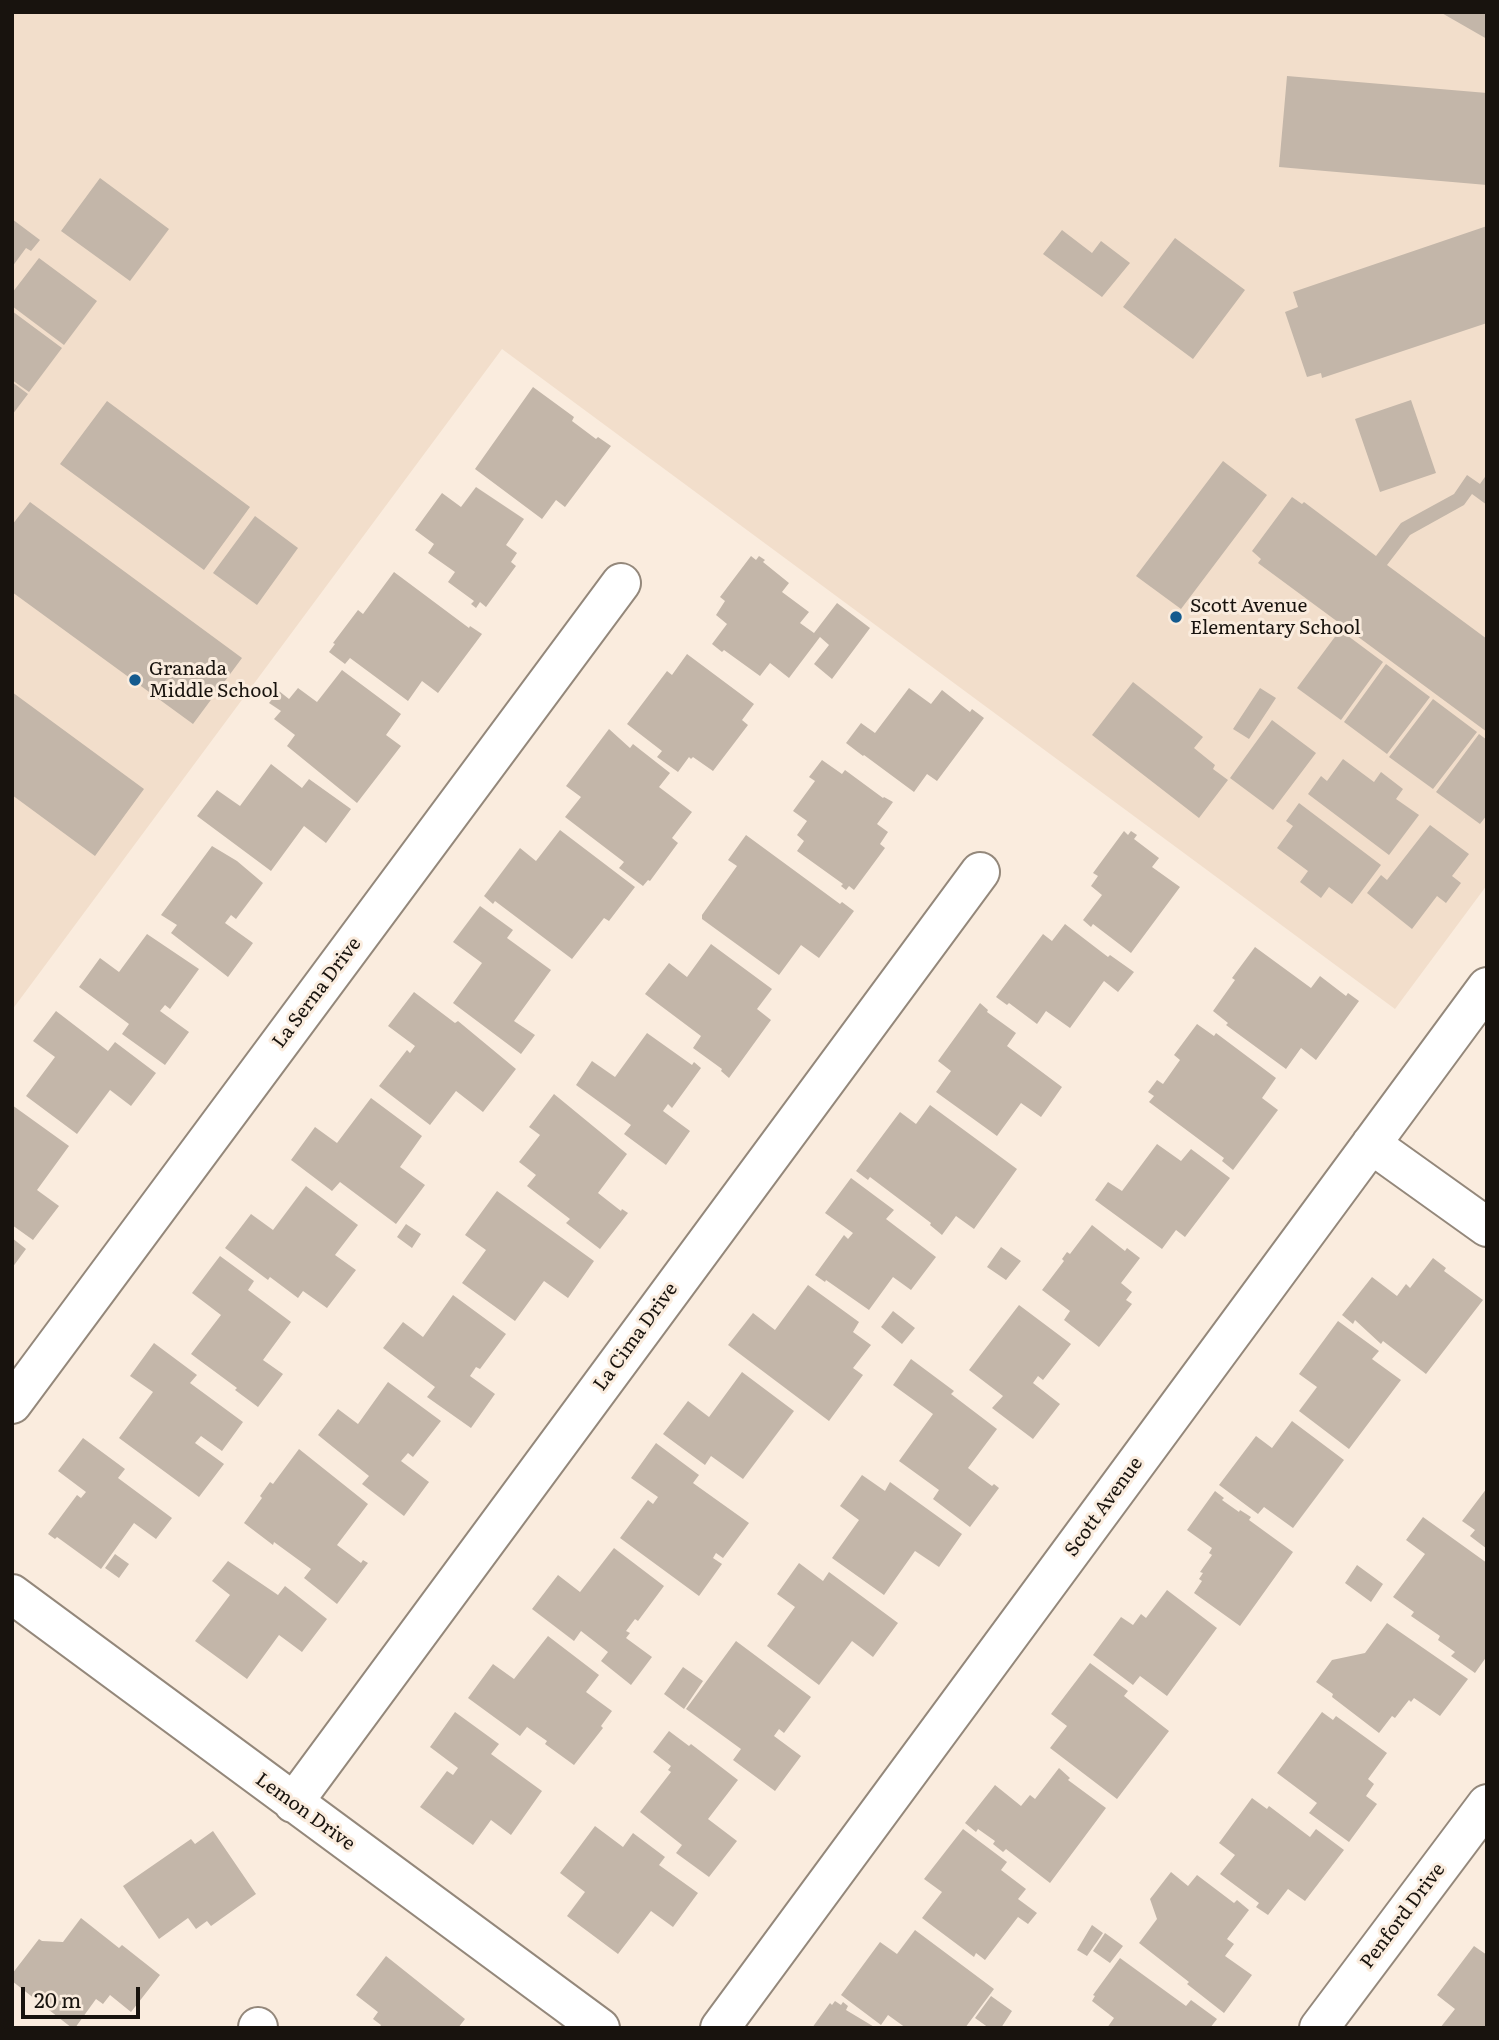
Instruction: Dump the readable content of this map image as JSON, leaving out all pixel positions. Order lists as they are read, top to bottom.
{
  "streets": {
    "street": [
      "La Serna Drive",
      "La Cima Drive",
      "Scott Avenue",
      "Lemon Drive",
      "Penford Drive"
    ]
  },
  "crossings": [
    ["La Cima Drive", "Lemon Drive"]
  ],
  "places": ["Scott Avenue Elementary School", "Granada Middle School"],
  "scale_bar": "20 m"
}
